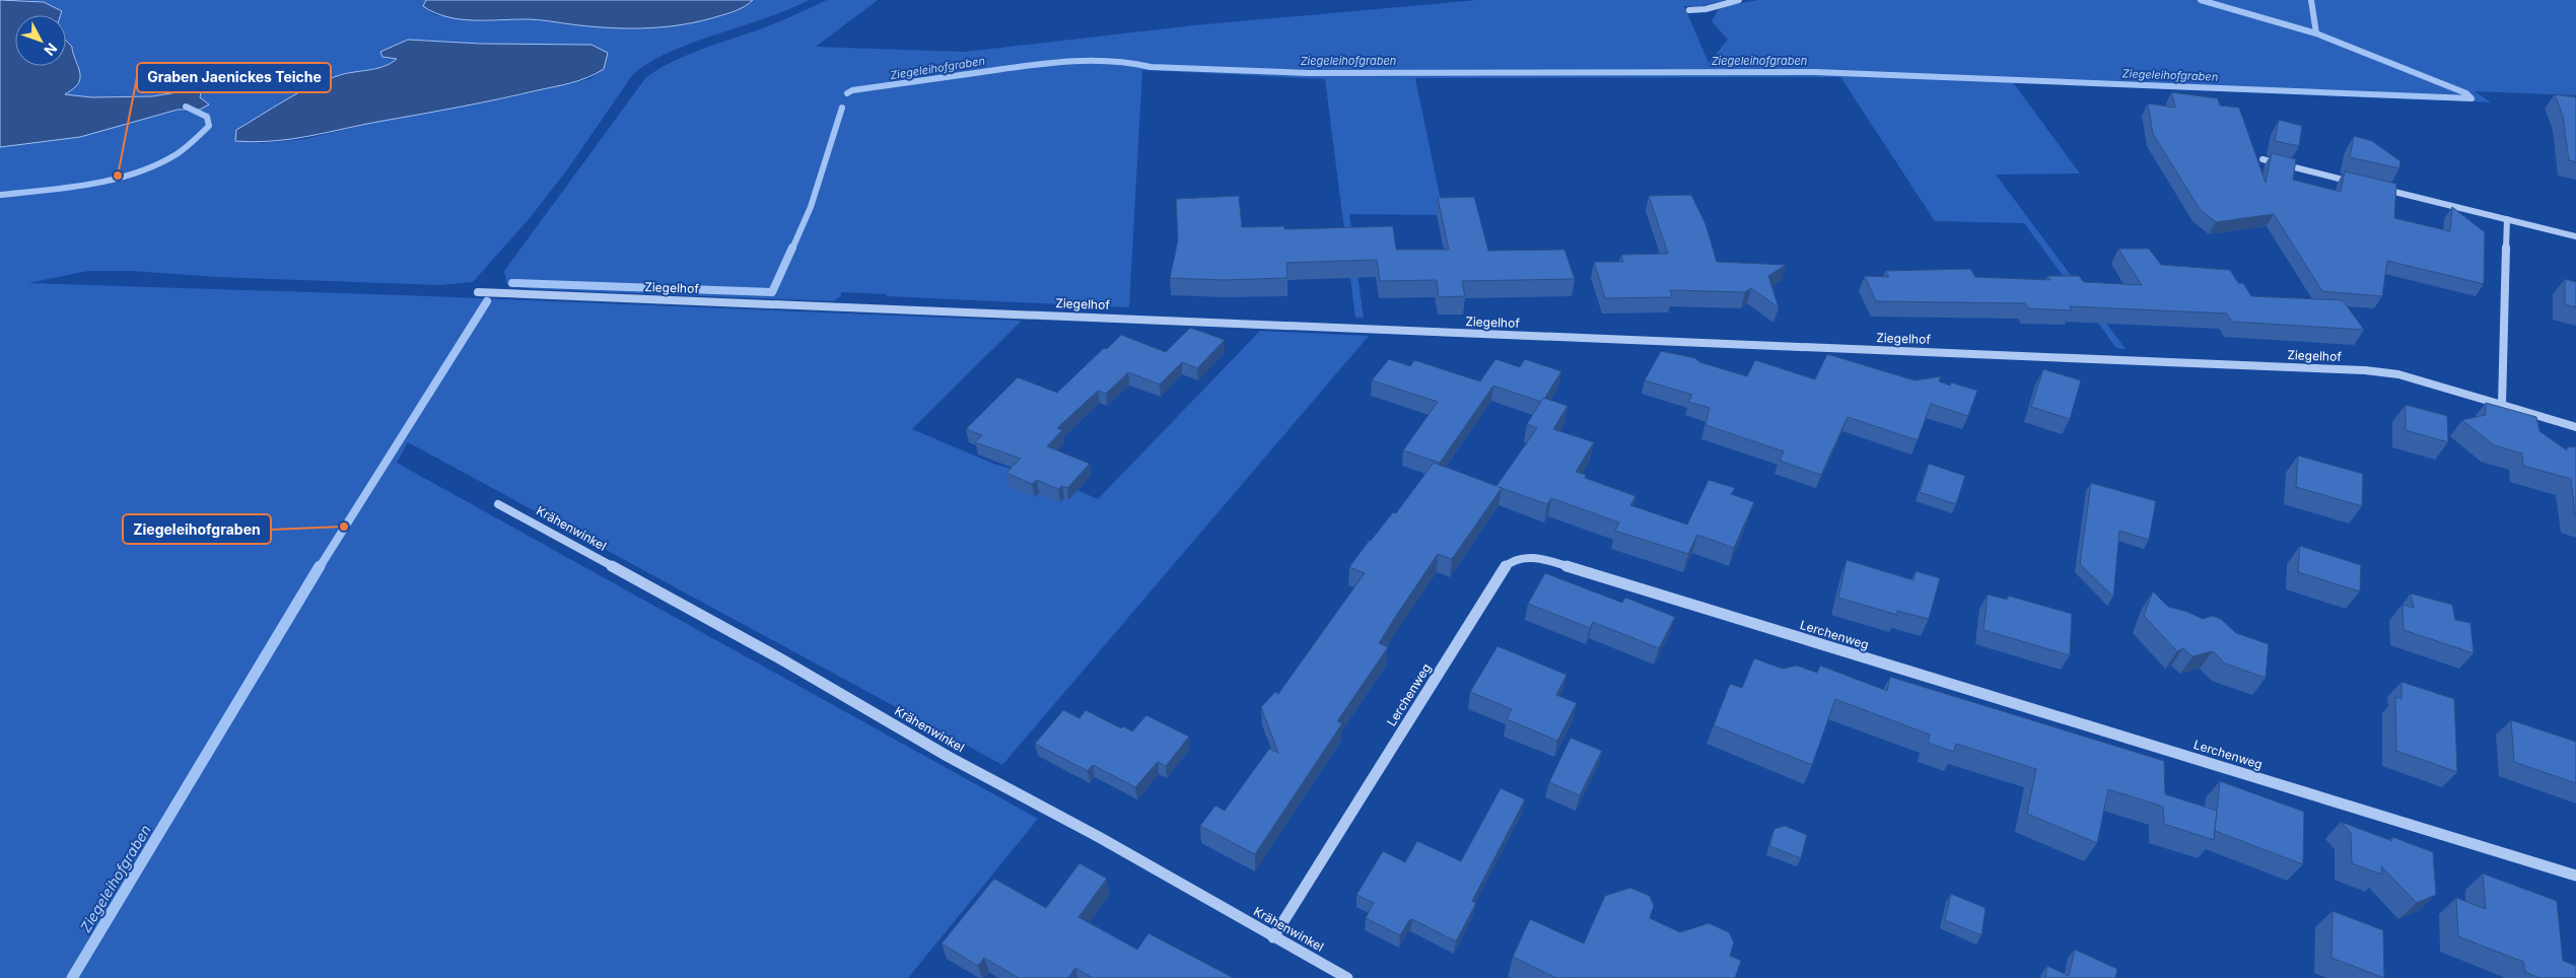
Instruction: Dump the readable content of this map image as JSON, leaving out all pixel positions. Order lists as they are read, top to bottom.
{
  "streets": {
    "street": ["Ziegelhof", "Krähenwinkel", "Lerchenweg"]
  },
  "crossings": [
    ["Krähenwinkel", "Lerchenweg"]
  ],
  "water": ["Ziegeleihofgraben"],
  "places": ["Graben Jaenickes Teiche", "Ziegeleihofgraben"],
  "north": "bottom right"
}
